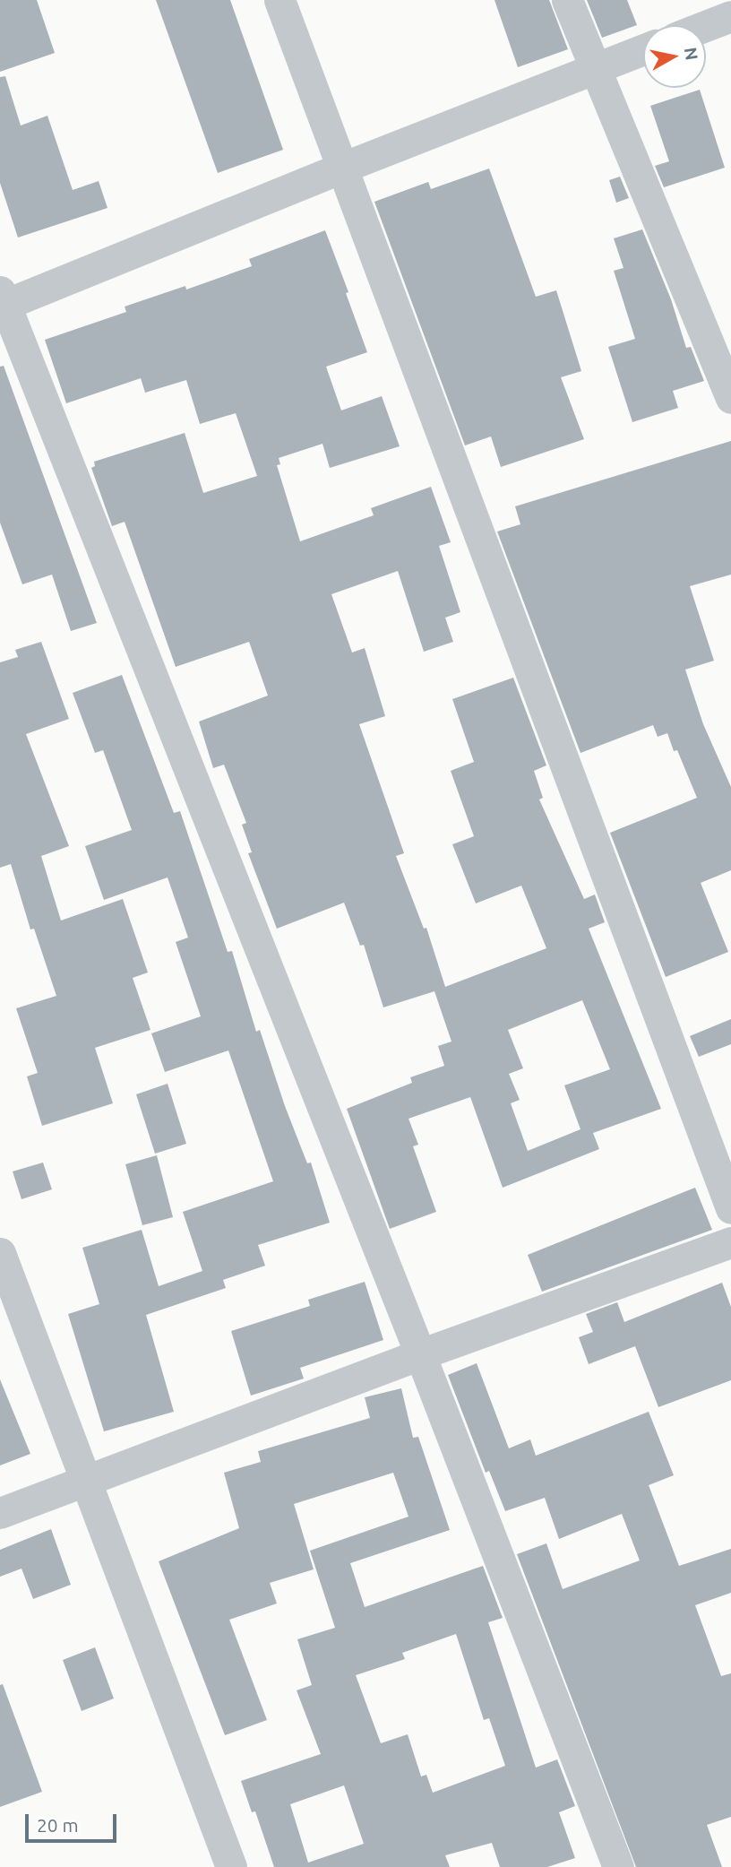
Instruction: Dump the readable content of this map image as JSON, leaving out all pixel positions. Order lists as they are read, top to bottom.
{
  "scale_bar": "20 m",
  "north": "right"
}
